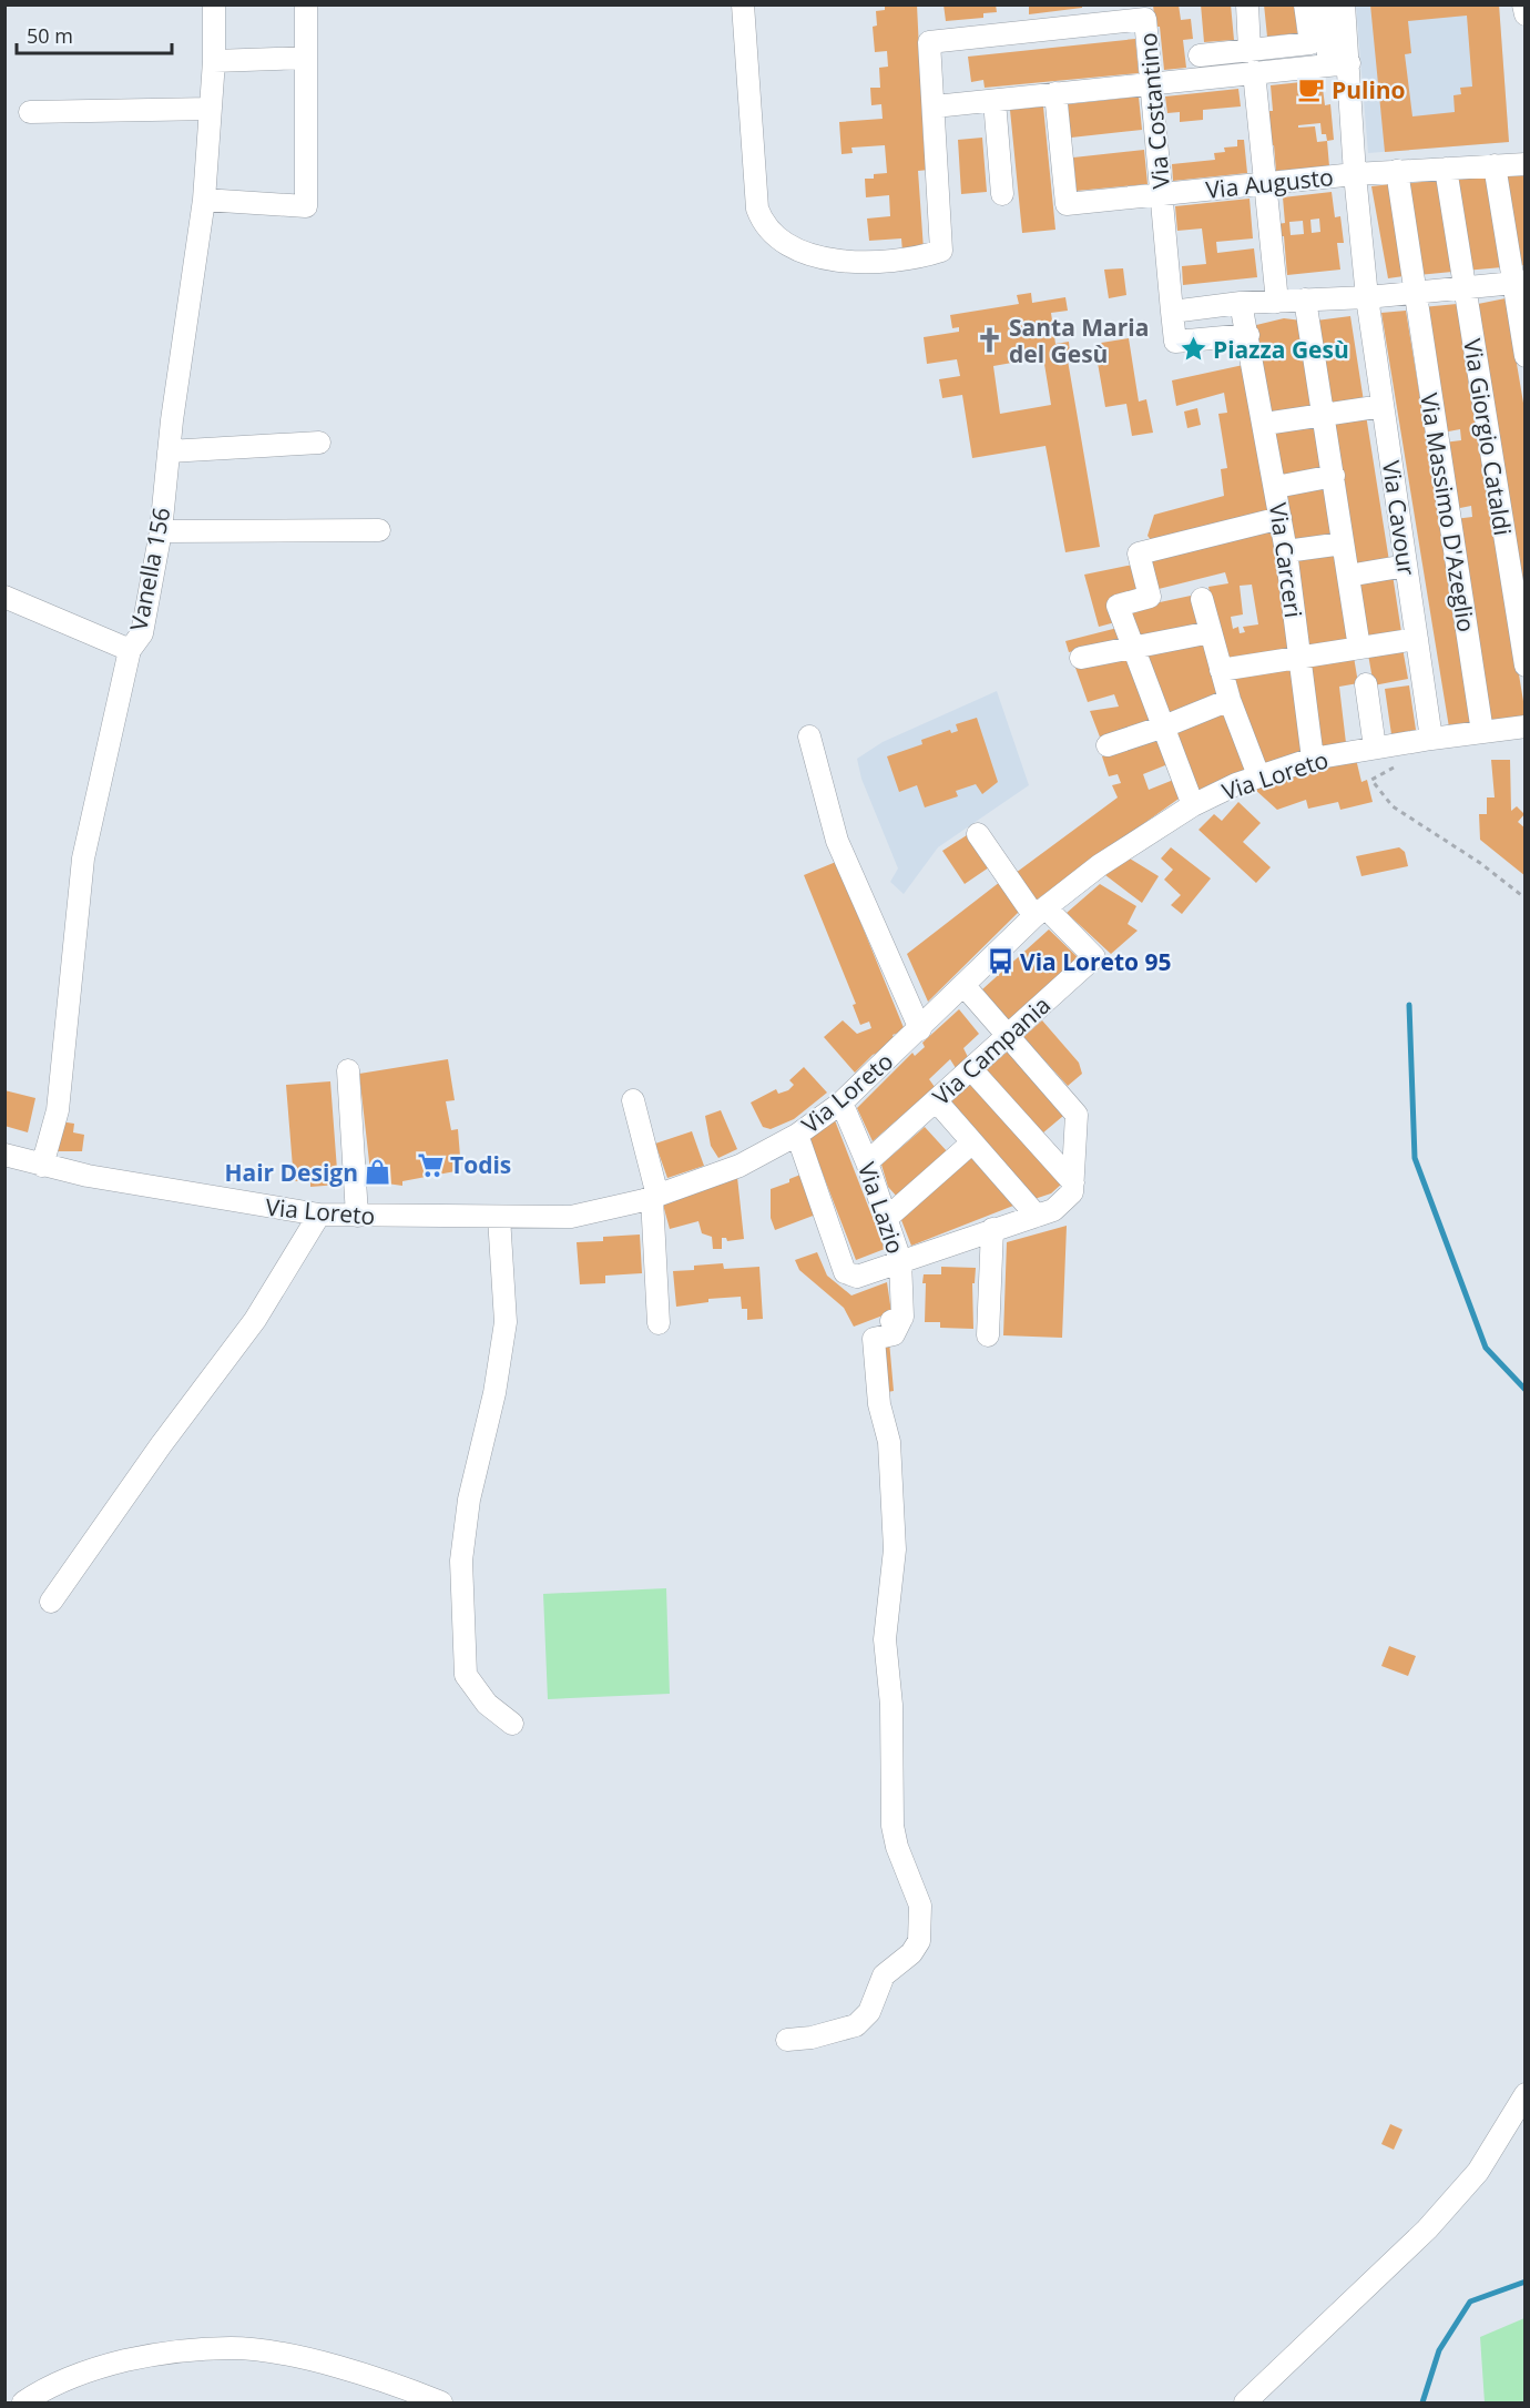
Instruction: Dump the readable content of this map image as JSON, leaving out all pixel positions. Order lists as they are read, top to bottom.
{
  "streets": {
    "street": [
      "Via Costantino",
      "Via Augusto",
      "Via Giorgio Cataldi",
      "Via Massimo D'Azeglio",
      "Via Cavour",
      "Via Carceri",
      "Vanella 156",
      "Via Loreto",
      "Via Campania",
      "Via Lazio"
    ]
  },
  "crossings": [
    ["Via Costantino", "Via Augusto"],
    ["Via Costantino", "Via Carceri"],
    ["Via Augusto", "Via Giorgio Cataldi"],
    ["Via Augusto", "Via Massimo D'Azeglio"],
    ["Via Augusto", "Via Cavour"],
    ["Via Massimo D'Azeglio", "Via Loreto"],
    ["Via Cavour", "Via Loreto"],
    ["Via Carceri", "Via Loreto"],
    ["Vanella 156", "Via Loreto"],
    ["Via Loreto", "Via Campania"],
    ["Via Loreto", "Via Lazio"],
    ["Via Campania", "Via Lazio"]
  ],
  "places": {
    "cafe": ["Pulino"],
    "church": ["Santa Maria del Gesù"],
    "place": ["Piazza Gesù"],
    "bus stop": ["Via Loreto 95"],
    "supermarket": ["Todis"],
    "shop": ["Hair Design"]
  },
  "scale_bar": "50 m"
}
